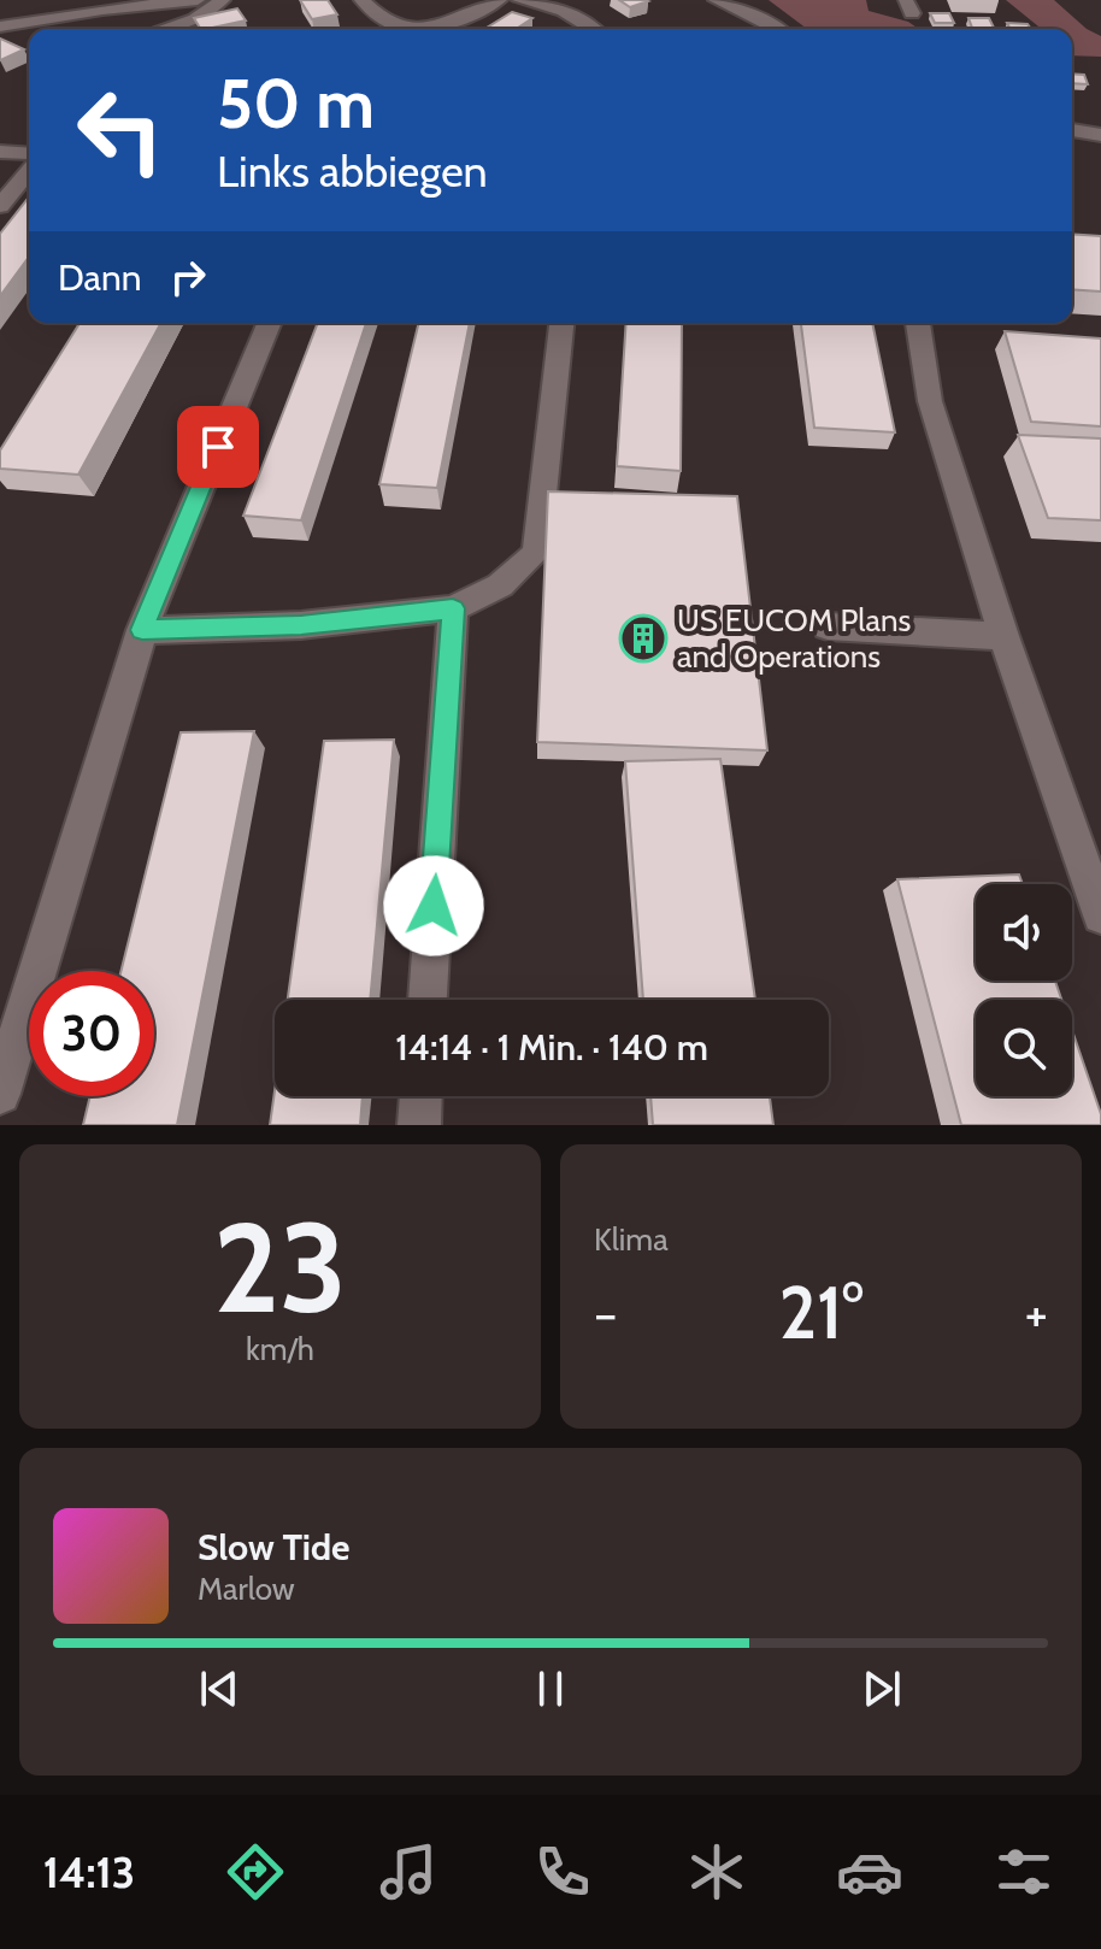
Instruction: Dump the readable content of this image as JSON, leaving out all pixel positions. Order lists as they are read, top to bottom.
{
  "places": {
    "building": ["US EUCOM Plans and Operations"]
  },
  "page": {
    "turn": ["50 m", "Links abbiegen"],
    "then": "Dann",
    "limit": "30",
    "trip": "14:14 · 1 Min. · 140 m",
    "tile": [
      ["23", "km/h"],
      "Klima"
    ],
    "heat": ["−", "21°", "+"],
    "song": ["Slow Tide", "Marlow"],
    "tabs": "14:13"
  }
}
